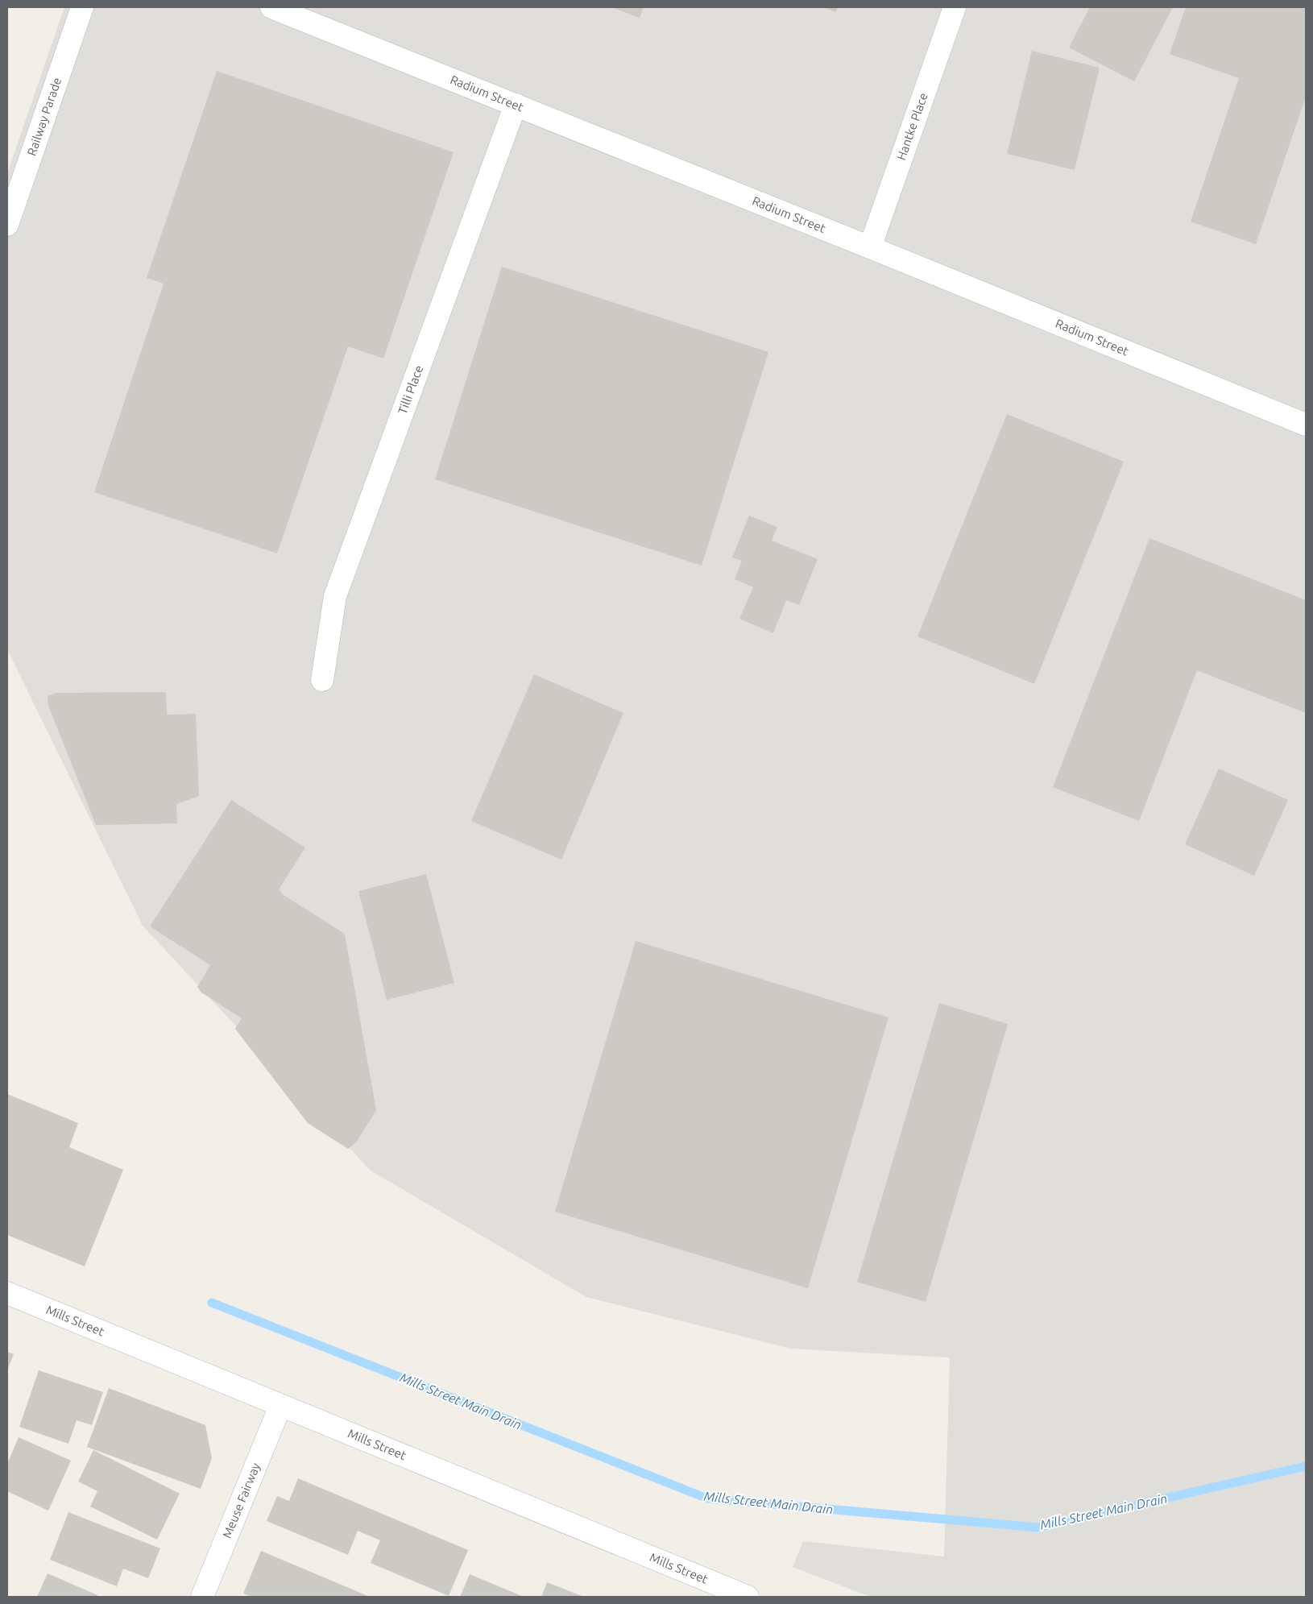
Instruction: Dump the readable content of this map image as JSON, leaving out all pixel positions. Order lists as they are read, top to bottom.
{
  "streets": {
    "street": [
      "Radium Street",
      "Railway Parade",
      "Hantke Place",
      "Tilli Place",
      "Mills Street",
      "Meuse Fairway"
    ]
  },
  "crossings": [
    ["Radium Street", "Hantke Place"],
    ["Radium Street", "Tilli Place"],
    ["Mills Street", "Meuse Fairway"]
  ],
  "water": ["Mills Street Main Drain"]
}
